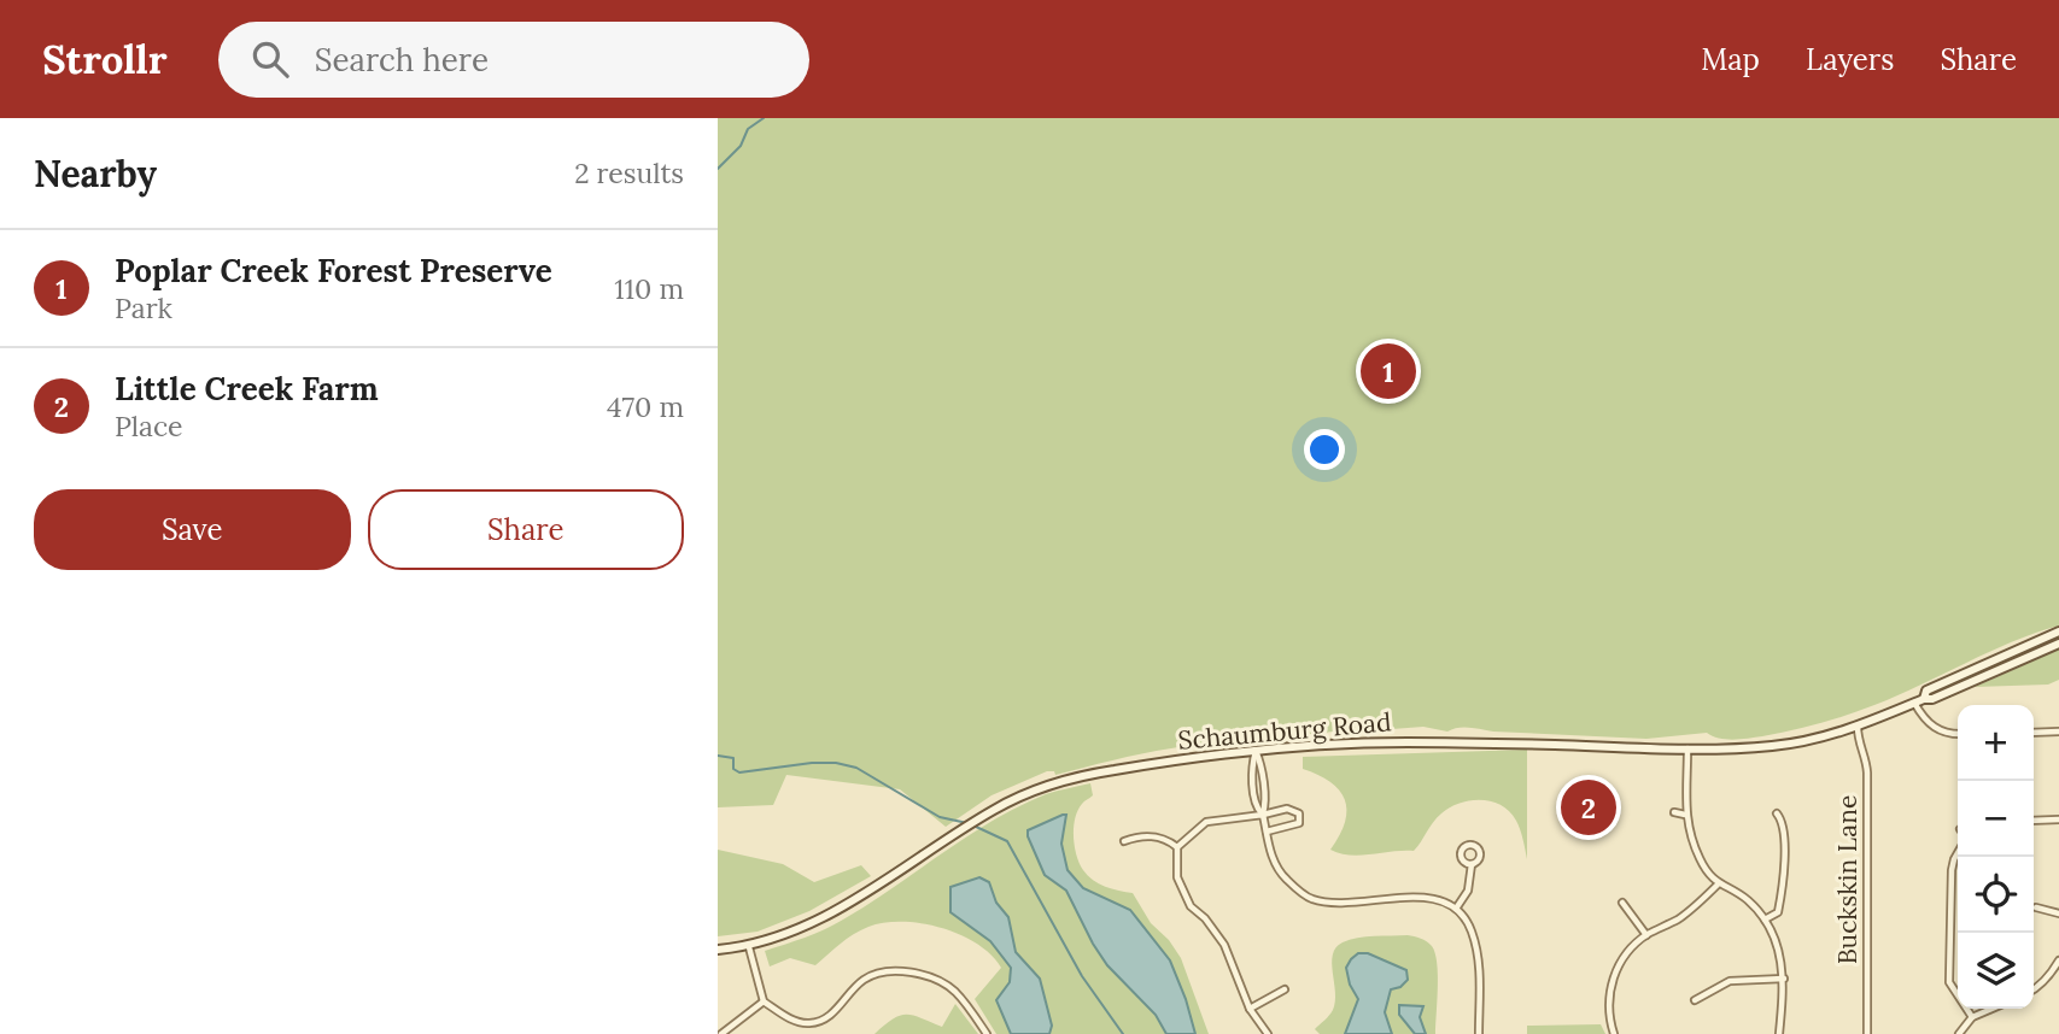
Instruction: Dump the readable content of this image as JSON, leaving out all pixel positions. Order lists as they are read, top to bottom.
{
  "streets": {
    "main road": ["Schaumburg Road"],
    "street": ["Buckskin Lane"]
  },
  "crossings": [
    ["Schaumburg Road", "Buckskin Lane"]
  ],
  "page": {
    "header": "Strollr",
    "search": "Search here",
    "nav": ["Map", "Layers", "Share"],
    "heading": ["Nearby", "2 results"],
    "list": [
      {
        "mark": "1",
        "name": "Poplar Creek Forest Preserve",
        "note": "Park",
        "value": "110 m"
      },
      {
        "mark": "2",
        "name": "Little Creek Farm",
        "note": "Place",
        "value": "470 m"
      }
    ],
    "pins": ["1", "2"],
    "buttons": ["Save", "Share"],
    "map_buttons": ["+", "−"]
  }
}
